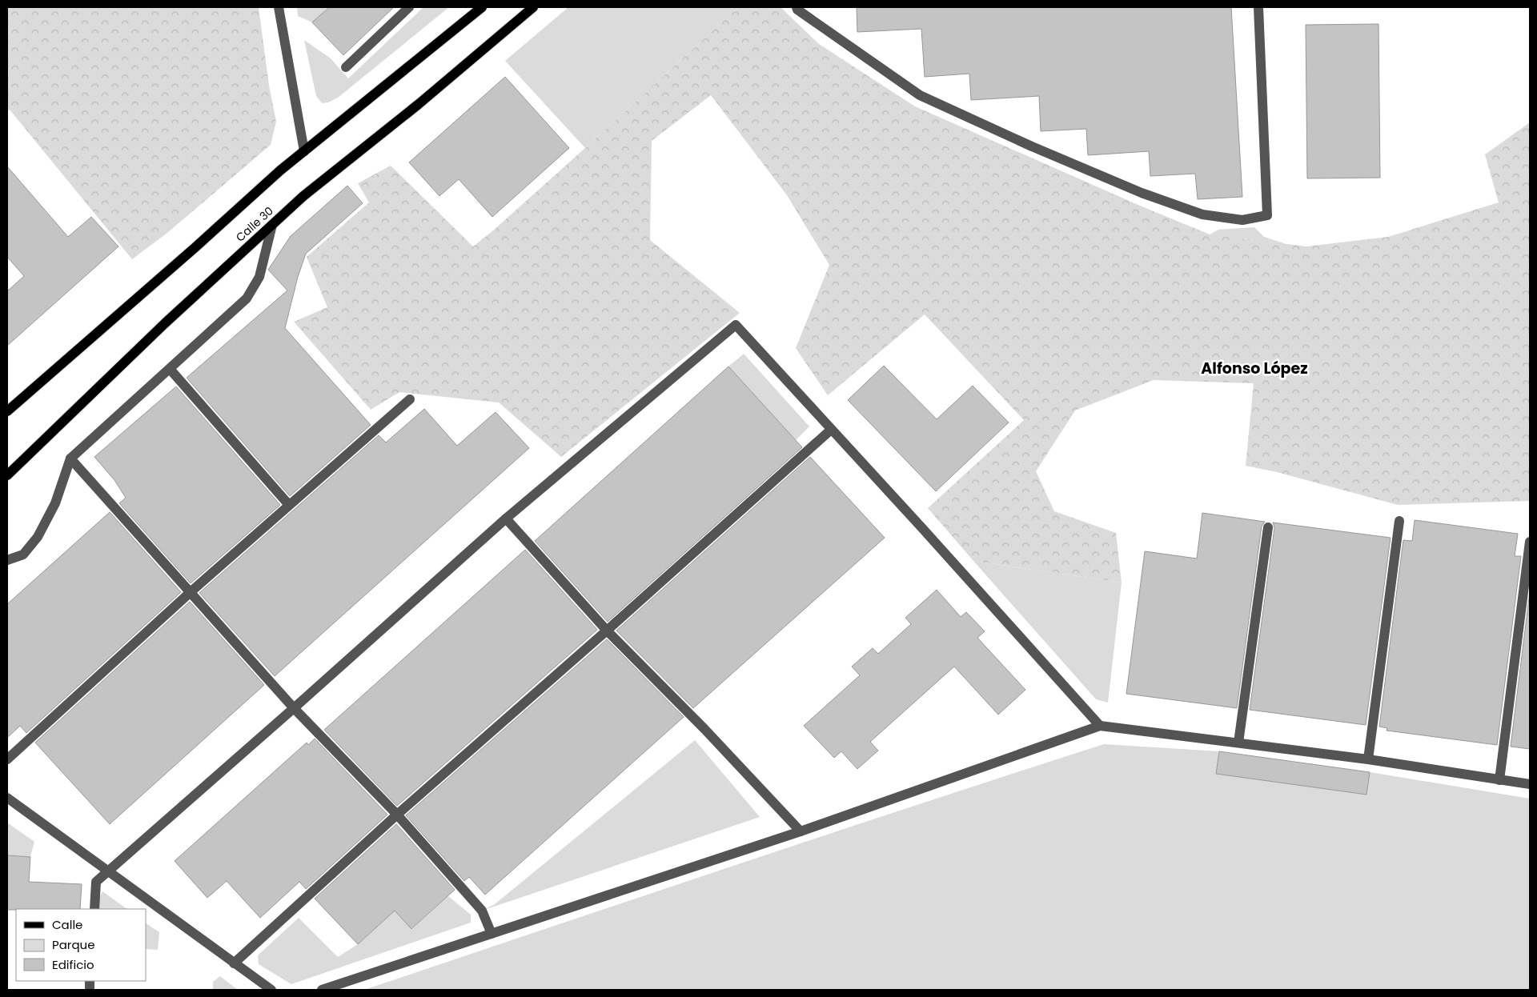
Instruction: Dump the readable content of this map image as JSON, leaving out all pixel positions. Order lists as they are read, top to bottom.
{
  "streets": {
    "main road": ["Calle 30"]
  },
  "districts": ["Alfonso López"],
  "legend": ["Calle", "Parque", "Edificio"]
}
